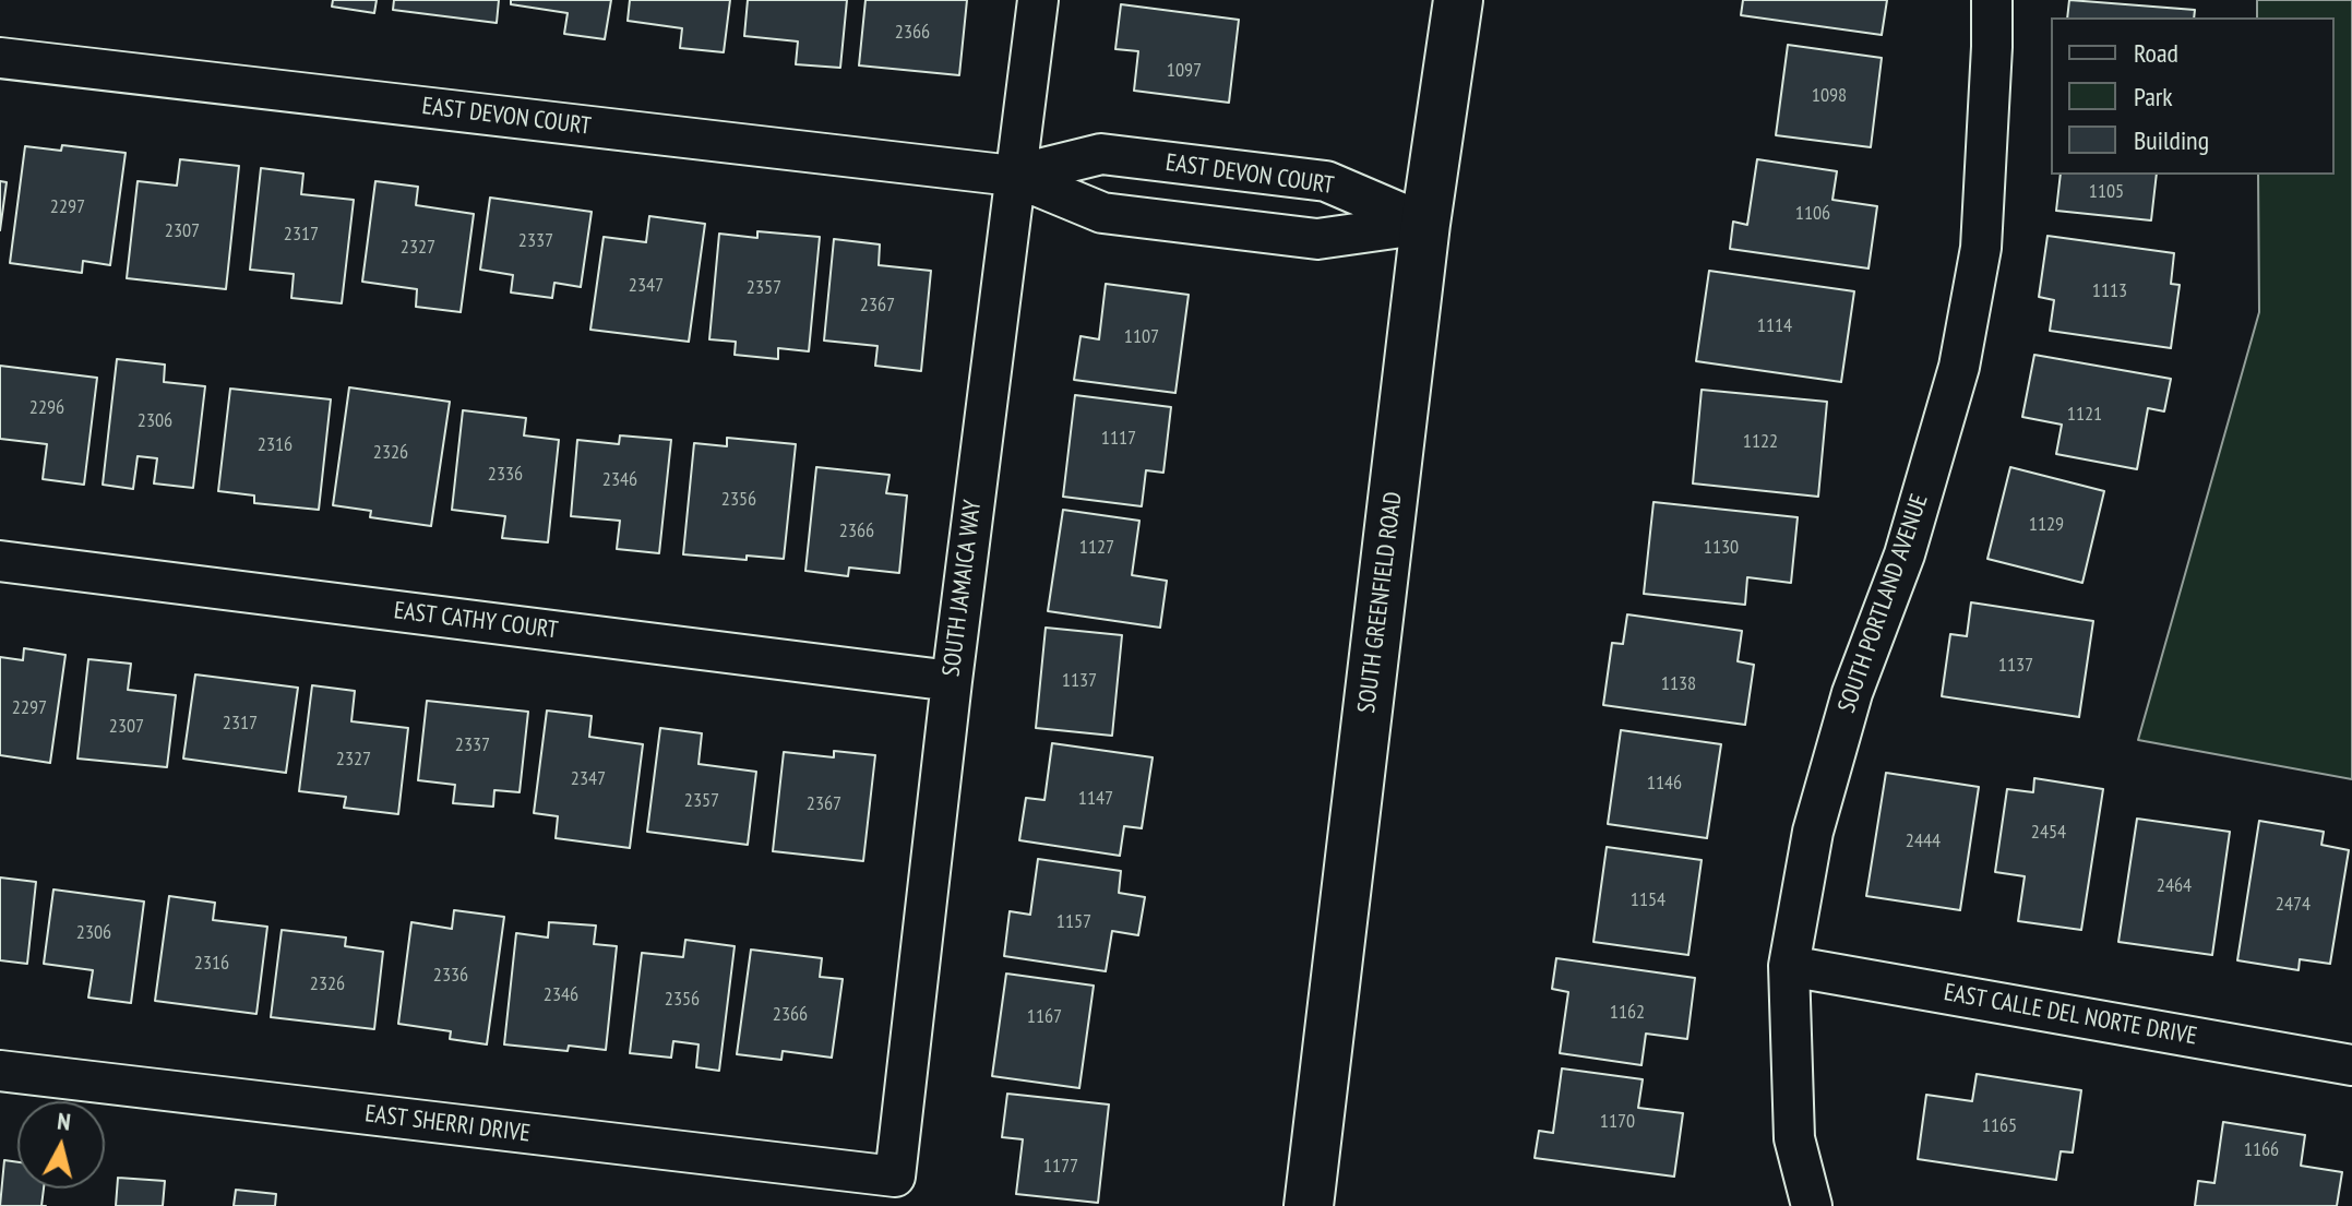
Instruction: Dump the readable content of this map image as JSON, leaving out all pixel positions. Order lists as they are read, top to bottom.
{
  "streets": {
    "main road": ["SOUTH GREENFIELD ROAD"],
    "street": [
      "EAST DEVON COURT",
      "SOUTH JAMAICA WAY",
      "SOUTH PORTLAND AVENUE",
      "EAST CATHY COURT",
      "EAST CALLE DEL NORTE DRIVE",
      "EAST SHERRI DRIVE"
    ]
  },
  "crossings": [
    ["EAST DEVON COURT", "SOUTH JAMAICA WAY"],
    ["EAST DEVON COURT", "SOUTH GREENFIELD ROAD"],
    ["SOUTH JAMAICA WAY", "EAST CATHY COURT"],
    ["SOUTH JAMAICA WAY", "EAST SHERRI DRIVE"],
    ["SOUTH PORTLAND AVENUE", "EAST CALLE DEL NORTE DRIVE"]
  ],
  "house_numbers": [
    "2366",
    "1097",
    "1098",
    "1105",
    "2297",
    "1106",
    "2307",
    "2317",
    "2337",
    "2327",
    "2347",
    "2357",
    "1113",
    "2367",
    "1114",
    "1107",
    "2296",
    "1121",
    "2306",
    "1117",
    "1122",
    "2316",
    "2326",
    "2336",
    "2346",
    "2356",
    "1129",
    "2366",
    "1127",
    "1130",
    "1137",
    "1137",
    "1138",
    "2297",
    "2317",
    "2307",
    "2337",
    "2327",
    "2347",
    "1146",
    "1147",
    "2357",
    "2367",
    "2454",
    "2444",
    "2464",
    "1154",
    "2474",
    "1157",
    "2306",
    "2316",
    "2336",
    "2326",
    "2346",
    "2356",
    "1162",
    "2366",
    "1167",
    "1170",
    "1165",
    "1166",
    "1177"
  ],
  "legend": ["Road", "Park", "Building"],
  "north": "top"
}
